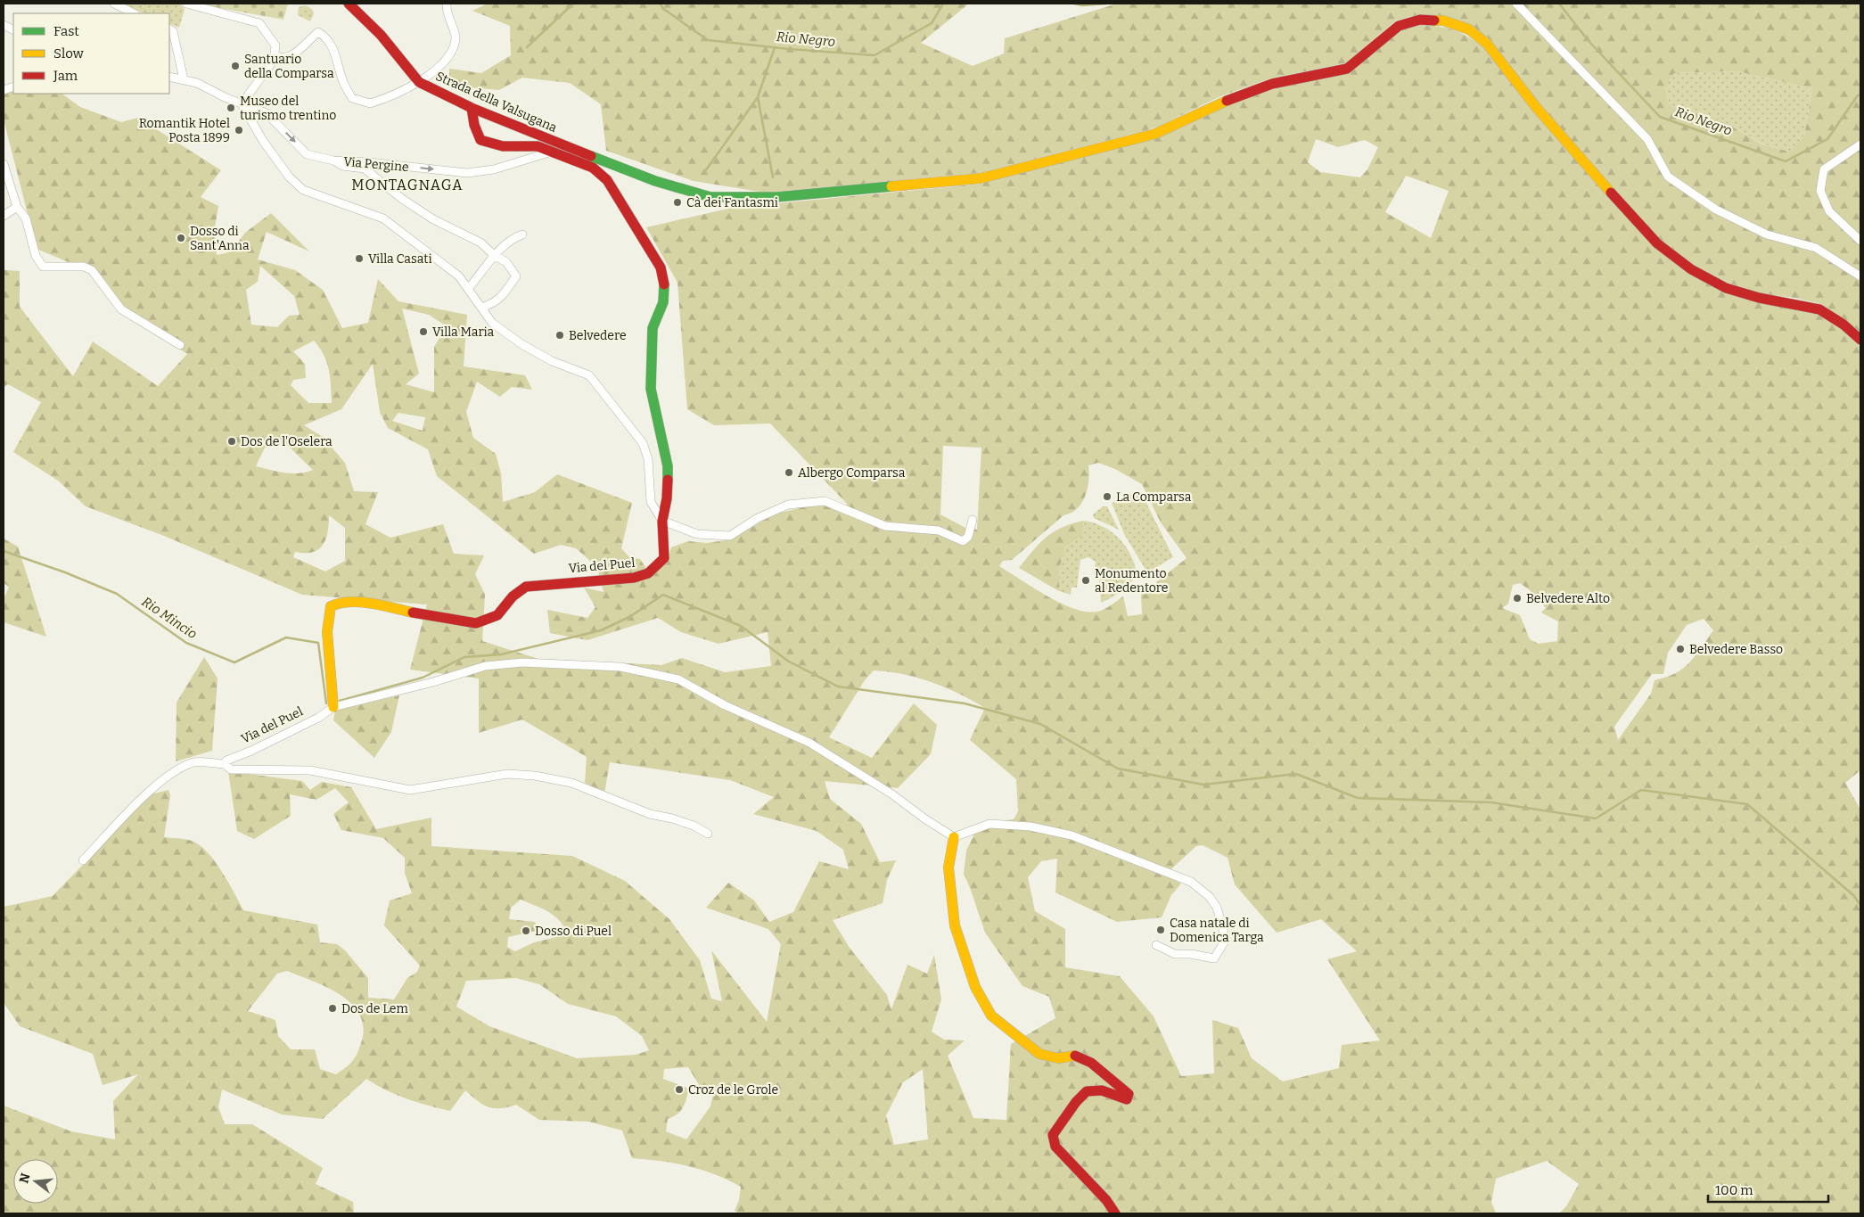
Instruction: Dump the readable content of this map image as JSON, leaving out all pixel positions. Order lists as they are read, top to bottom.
{
  "streets": {
    "main road": ["Strada della Valsugana", "Via del Puel"],
    "street": ["Via Pergine"]
  },
  "districts": ["MONTAGNAGA"],
  "water": ["Rio Negro", "Rio Mincio"],
  "places": [
    "Santuario della Comparsa",
    "Museo del turismo trentino",
    "Romantik Hotel Posta 1899",
    "Cà dei Fantasmi",
    "Dosso di Sant'Anna",
    "Villa Casati",
    "Villa Maria",
    "Belvedere",
    "Dos de l'Oselera",
    "Albergo Comparsa",
    "La Comparsa",
    "Monumento al Redentore",
    "Belvedere Alto",
    "Belvedere Basso",
    "Casa natale di Domenica Targa",
    "Dosso di Puel",
    "Dos de Lem",
    "Croz de le Grole"
  ],
  "legend": ["Fast", "Slow", "Jam"],
  "scale_bar": "100 m",
  "north": "left"
}
